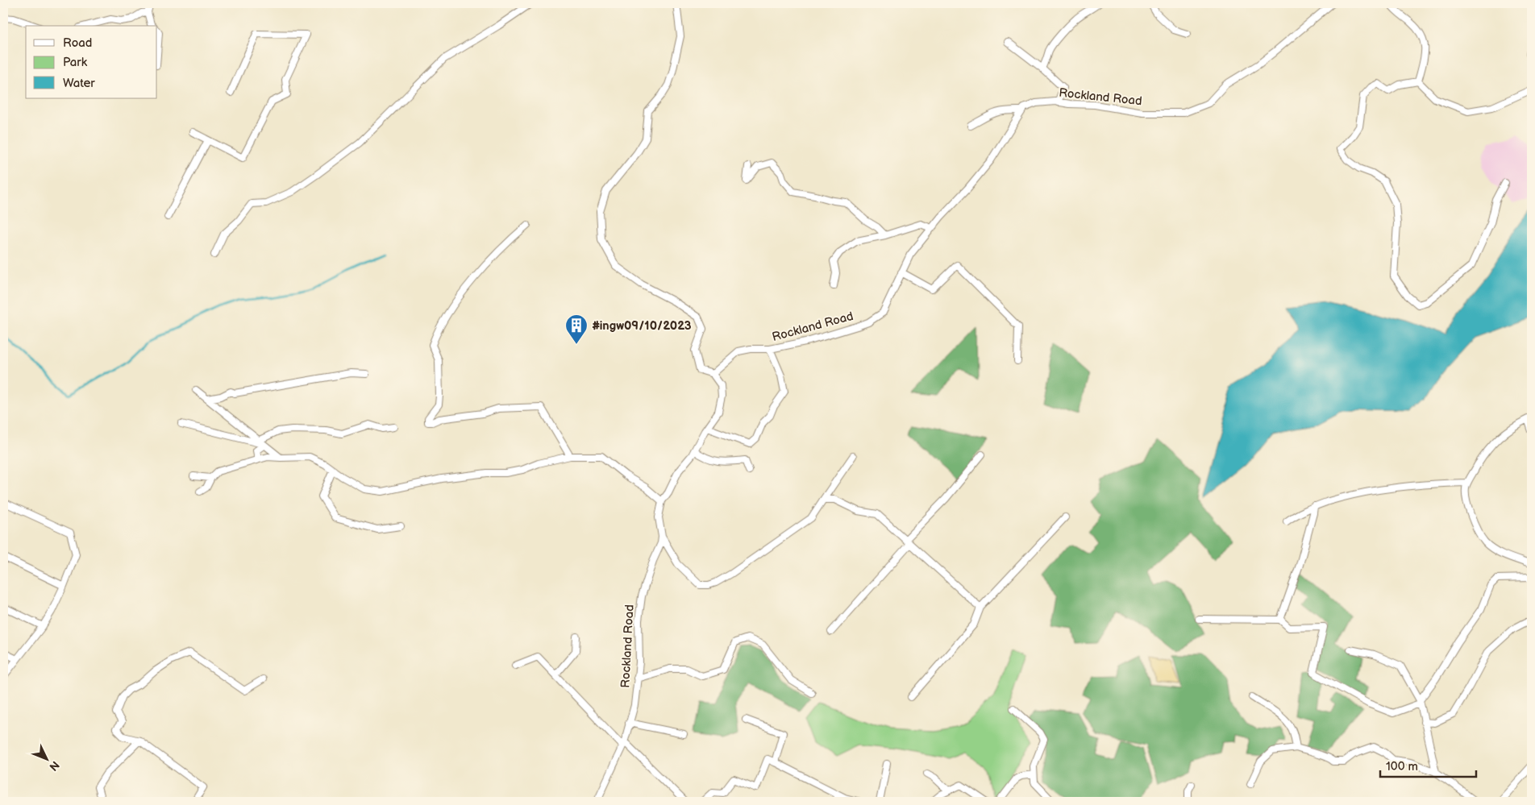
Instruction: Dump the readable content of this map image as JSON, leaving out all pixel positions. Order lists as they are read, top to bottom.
{
  "streets": {
    "street": ["Rockland Road"]
  },
  "places": {
    "building": ["#ingw09/10/2023"]
  },
  "legend": ["Road", "Park", "Water"],
  "scale_bar": "100 m",
  "north": "bottom right"
}
